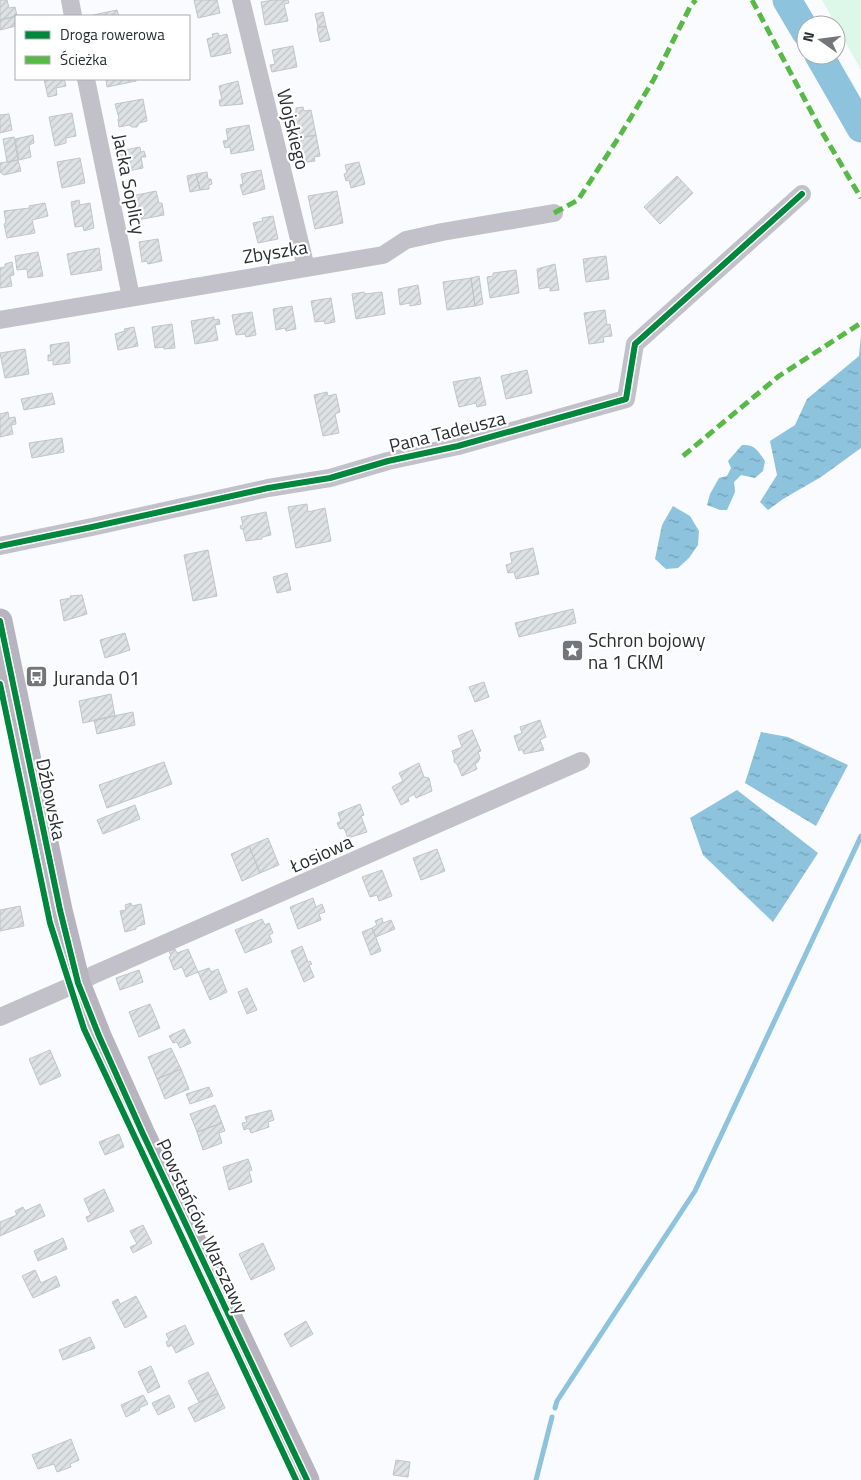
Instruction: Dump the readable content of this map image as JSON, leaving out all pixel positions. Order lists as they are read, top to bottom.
{
  "streets": {
    "main road": ["Dźbowska", "Powstańców Warszawy"],
    "street": [
      "Wojskiego",
      "Jacka Soplicy",
      "Zbyszka",
      "Pana Tadeusza",
      "Łosiowa"
    ]
  },
  "crossings": [
    ["Wojskiego", "Zbyszka"],
    ["Jacka Soplicy", "Zbyszka"],
    ["Dźbowska", "Łosiowa"],
    ["Dźbowska", "Powstańców Warszawy"],
    ["Łosiowa", "Powstańców Warszawy"]
  ],
  "places": {
    "place": ["Schron bojowy na 1 CKM"],
    "bus stop": ["Juranda 01"]
  },
  "legend": ["Droga rowerowa", "Ścieżka"],
  "north": "left"
}
